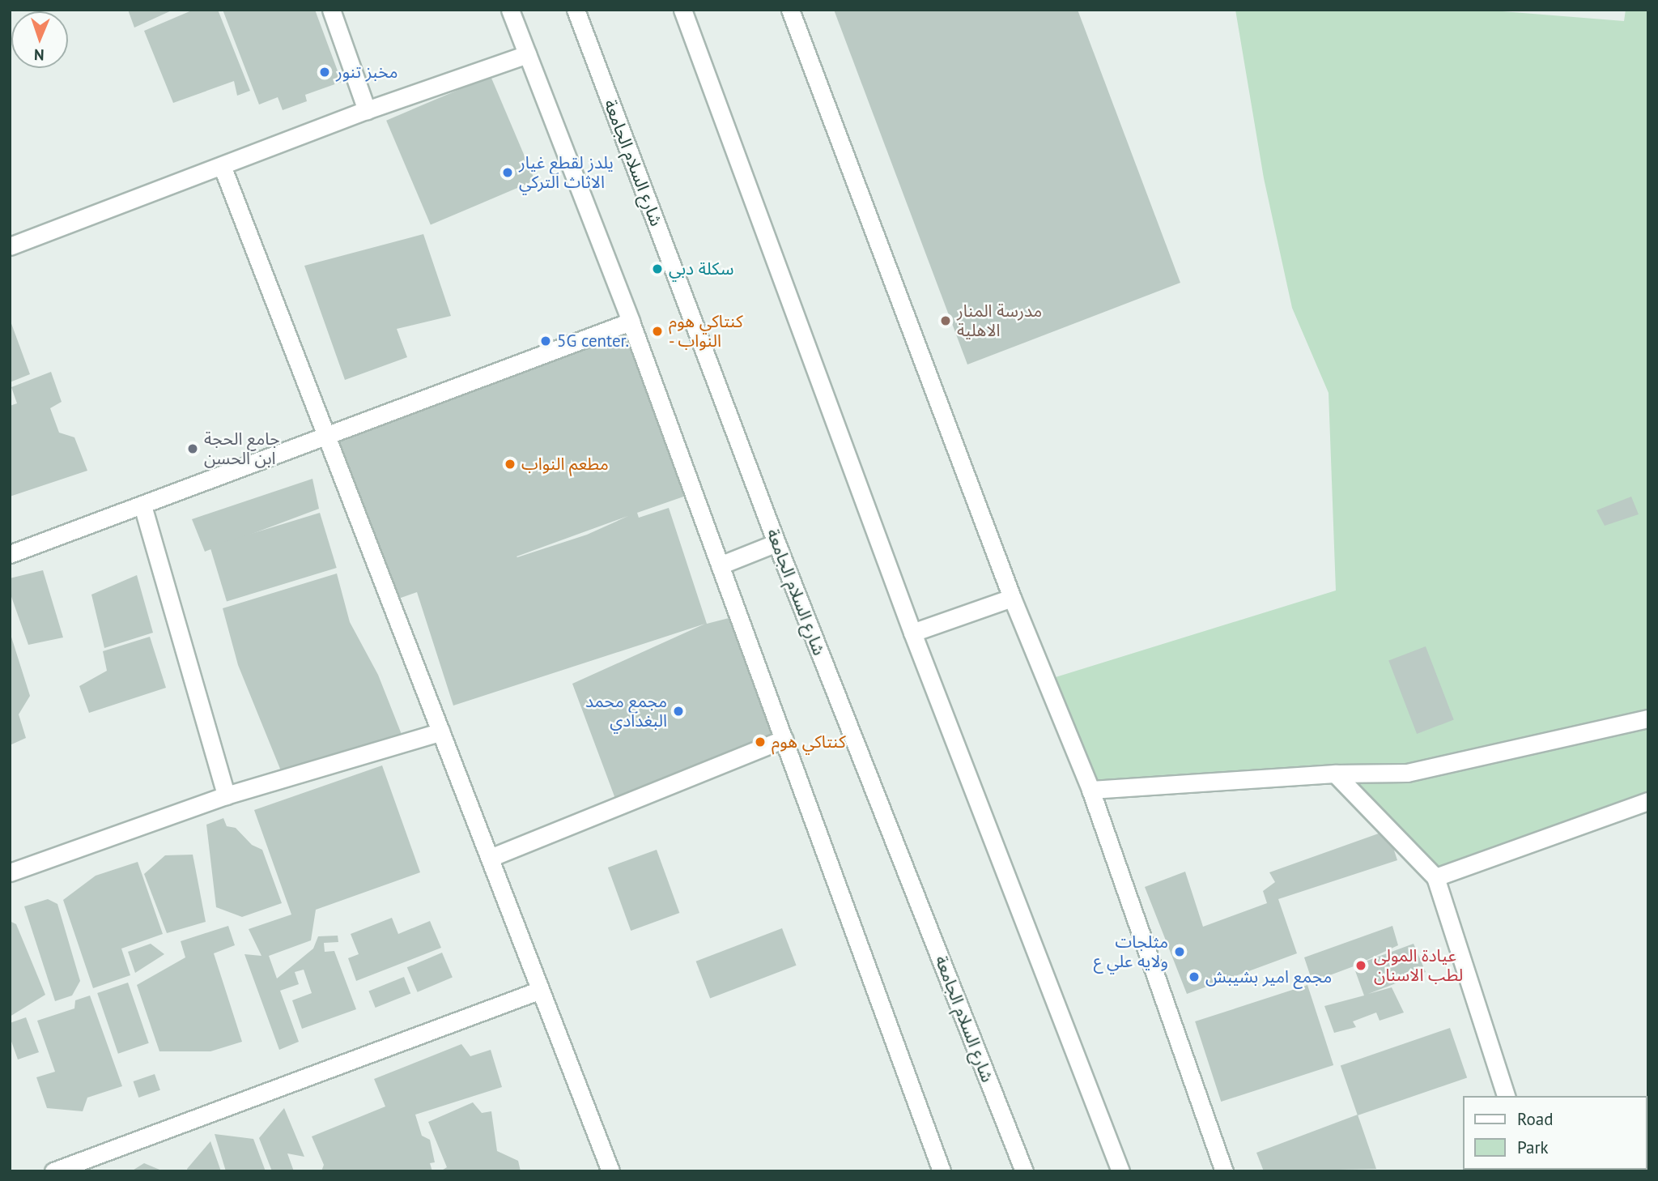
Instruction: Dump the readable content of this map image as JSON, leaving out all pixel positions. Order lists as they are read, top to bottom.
{
  "streets": {
    "street": ["شارع السلام الجامعة"]
  },
  "places": [
    "مخبز تنور",
    "يلدز لقطع غيار الاثاث التركي",
    "سكلة دبي",
    "مدرسة المنار الاهلية",
    "كنتاكي هوم - النواب",
    "5G center.",
    "جامع الحجة ابن الحسن",
    "مطعم النواب",
    "مجمع محمد البغدادي",
    "كنتاكي هوم",
    "مثلجات ولايه علي ع",
    "عيادة المولى لطب الاسنان",
    "مجمع امير بشيبش"
  ],
  "legend": ["Road", "Park"],
  "north": "bottom"
}
